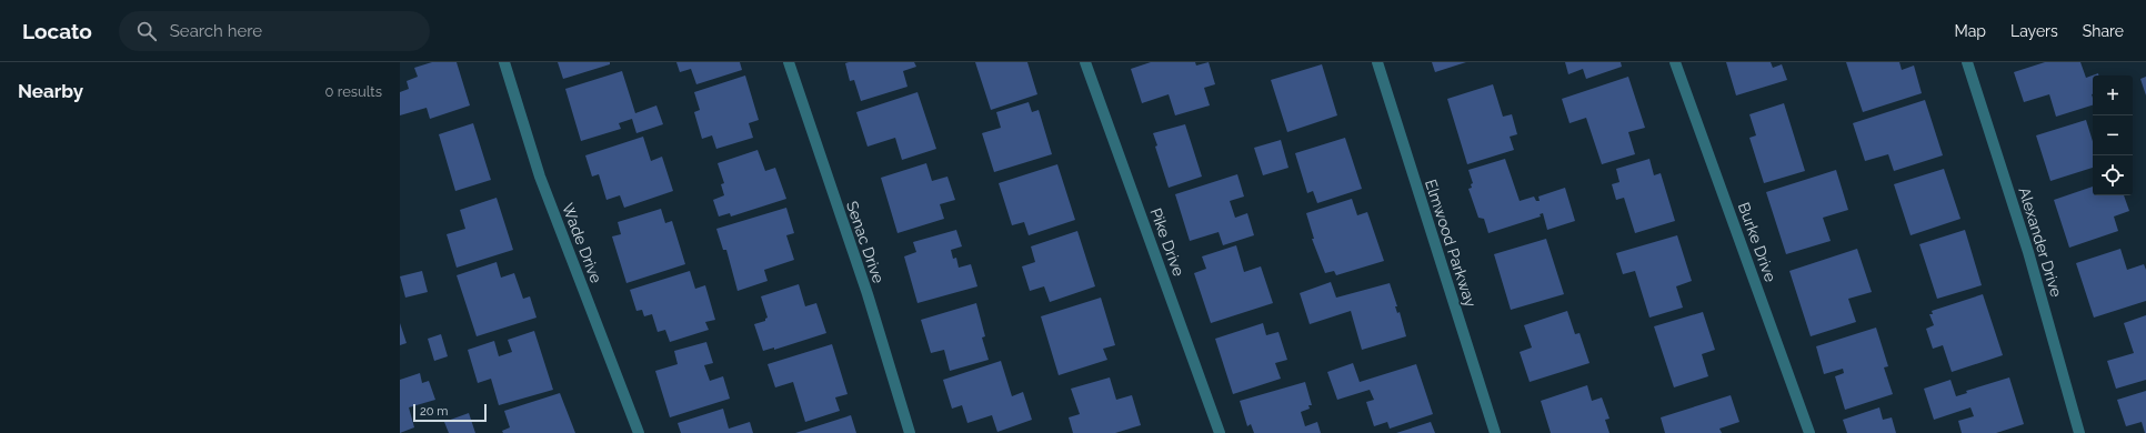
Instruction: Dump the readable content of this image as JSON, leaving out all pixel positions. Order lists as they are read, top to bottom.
{
  "streets": {
    "street": [
      "Senac Drive",
      "Pike Drive",
      "Burke Drive",
      "Alexander Drive",
      "Wade Drive",
      "Elmwood Parkway"
    ]
  },
  "scale_bar": "20 m",
  "page": {
    "header": "Locato",
    "search": "Search here",
    "nav": ["Map", "Layers", "Share"],
    "heading": ["Nearby", "0 results"],
    "map_buttons": ["+", "−"],
    "scale": "20 m"
  }
}
